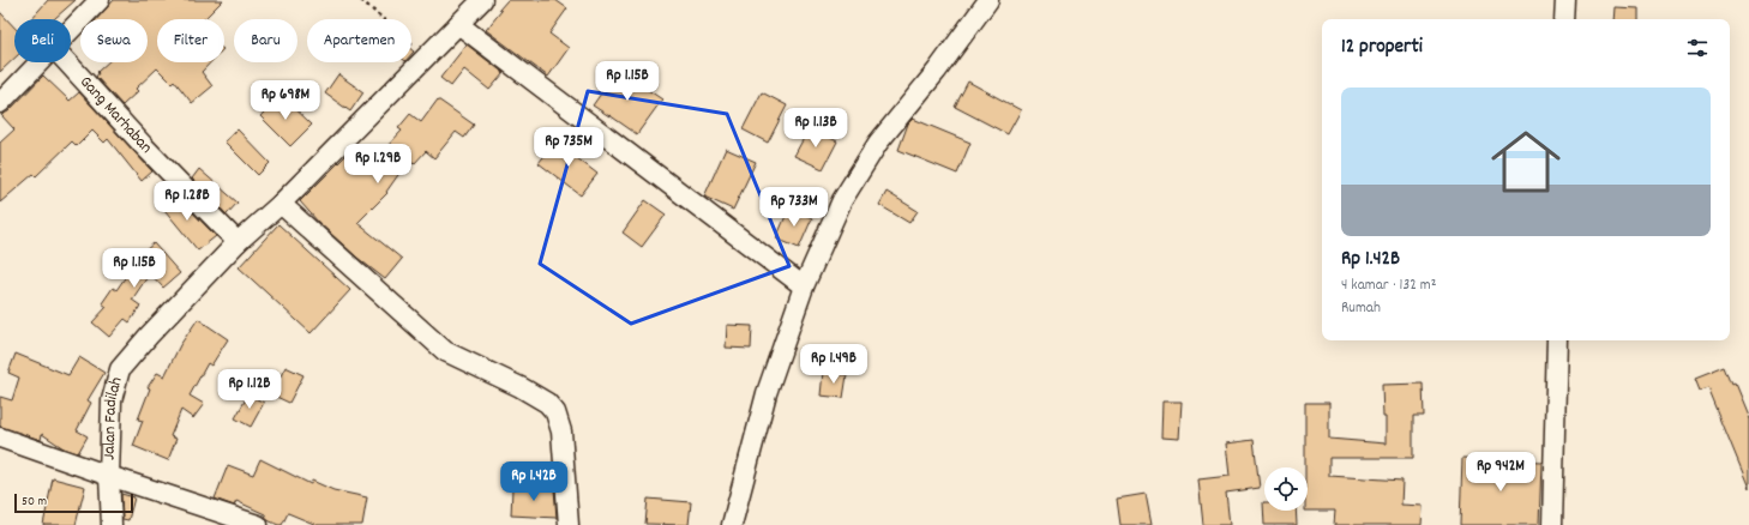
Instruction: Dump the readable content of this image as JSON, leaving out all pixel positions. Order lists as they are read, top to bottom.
{
  "streets": {
    "street": ["Gang Marhaban", "Jalan Fadilah"]
  },
  "crossings": [
    ["Gang Marhaban", "Jalan Fadilah"]
  ],
  "scale_bar": "50 m",
  "page": {
    "chip": [
      "Beli",
      "Sewa",
      "Filter",
      "Baru",
      "Apartemen"
    ],
    "heading": "12 properti",
    "price": [
      "Rp 1.15B",
      "Rp 698M",
      "Rp 1.13B",
      "Rp 735M",
      "Rp 1.29B",
      "Rp 1.28B",
      "Rp 733M",
      "Rp 1.15B",
      "Rp 1.49B",
      "Rp 1.12B",
      "Rp 942M",
      "Rp 1.42B"
    ],
    "list": [
      {
        "name": "Rp 1.42B",
        "note": "4 kamar · 132 m² · Rumah"
      }
    ],
    "scale": "50 m"
  }
}
